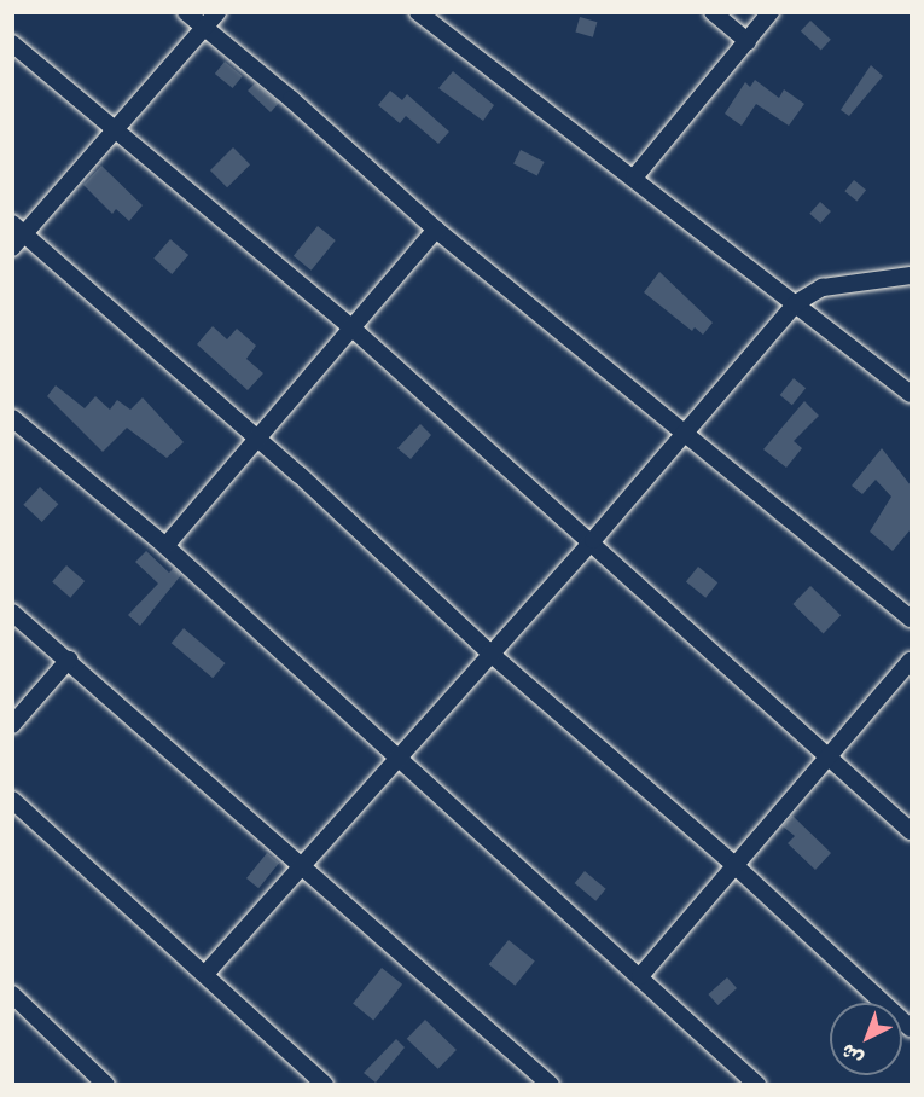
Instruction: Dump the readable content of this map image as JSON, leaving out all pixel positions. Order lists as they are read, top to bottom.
{
  "north": "bottom left"
}
